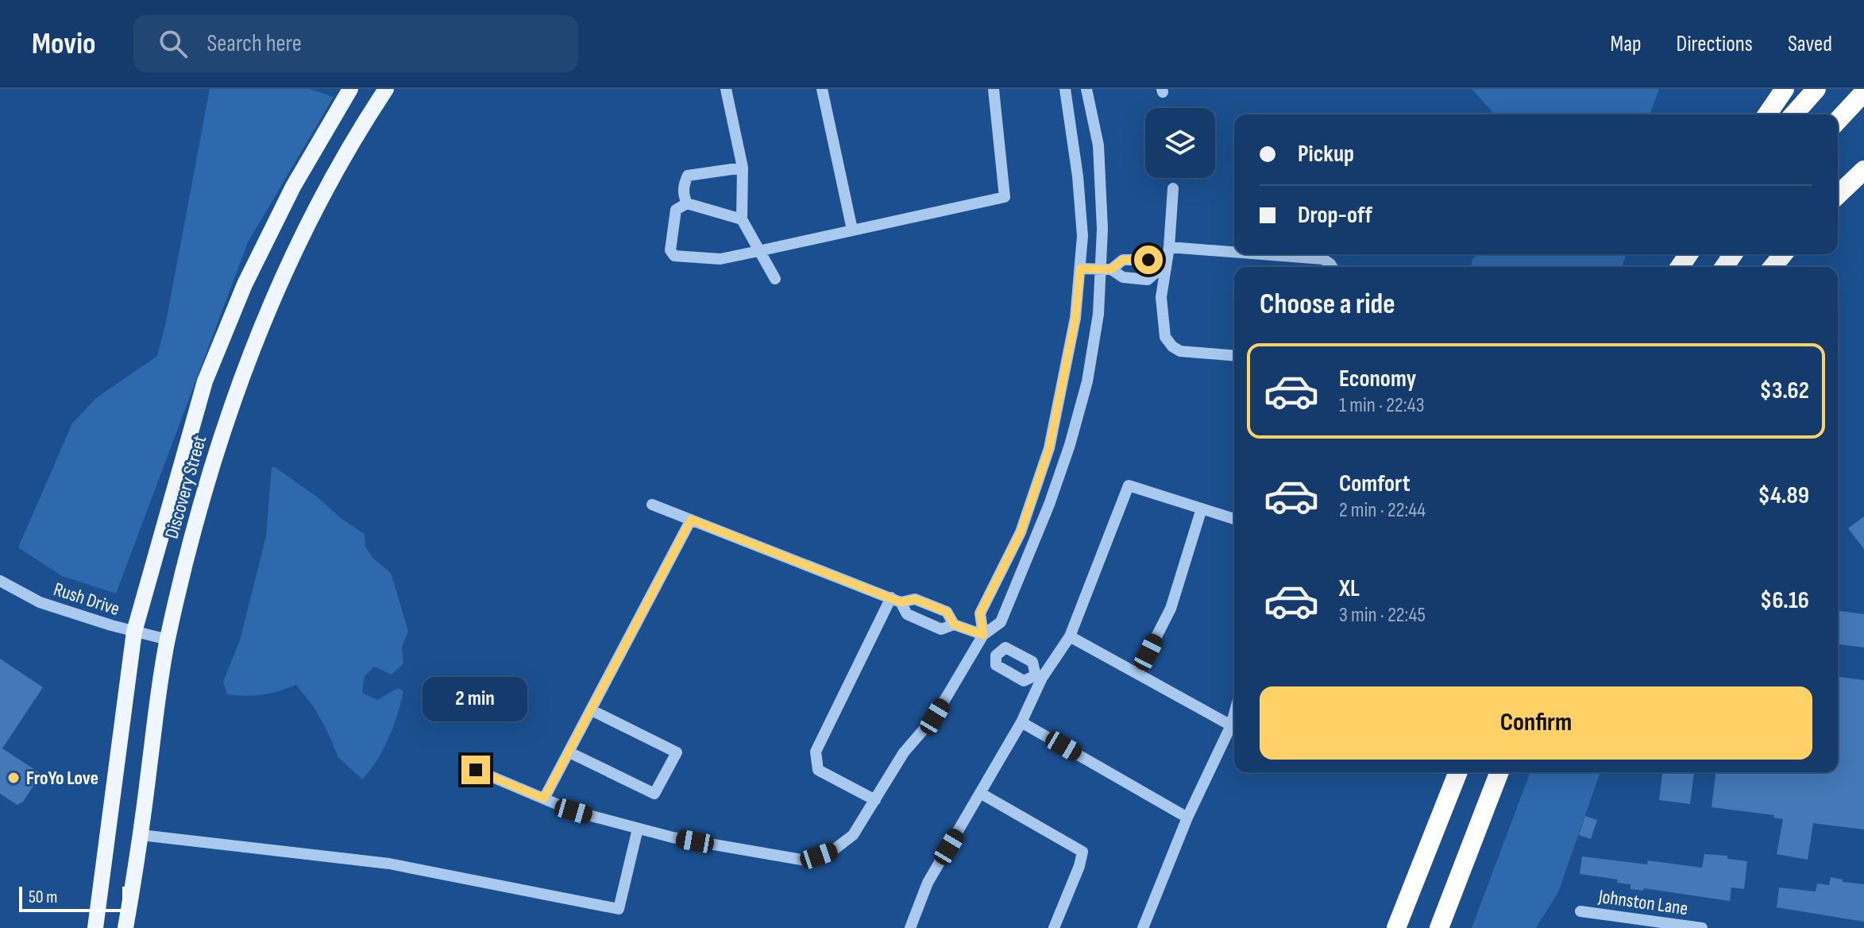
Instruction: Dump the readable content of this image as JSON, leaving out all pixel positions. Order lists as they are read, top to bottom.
{
  "streets": {
    "main road": ["Discovery Street"],
    "street": ["Rush Drive", "Johnston Lane"]
  },
  "crossings": [
    ["Discovery Street", "Rush Drive"]
  ],
  "places": ["FroYo Love"],
  "scale_bar": "50 m",
  "page": {
    "header": "Movio",
    "search": "Search here",
    "nav": ["Map", "Directions", "Saved"],
    "banner": ["Pickup", "Drop-off"],
    "heading": "Choose a ride",
    "list": [
      {
        "name": "Economy",
        "note": "1 min · 22:43",
        "value": "$3.62"
      },
      {
        "name": "Comfort",
        "note": "2 min · 22:44",
        "value": "$4.89"
      },
      {
        "name": "XL",
        "note": "3 min · 22:45",
        "value": "$6.16"
      }
    ],
    "buttons": "Confirm",
    "bubble": "2 min",
    "scale": "50 m"
  }
}
